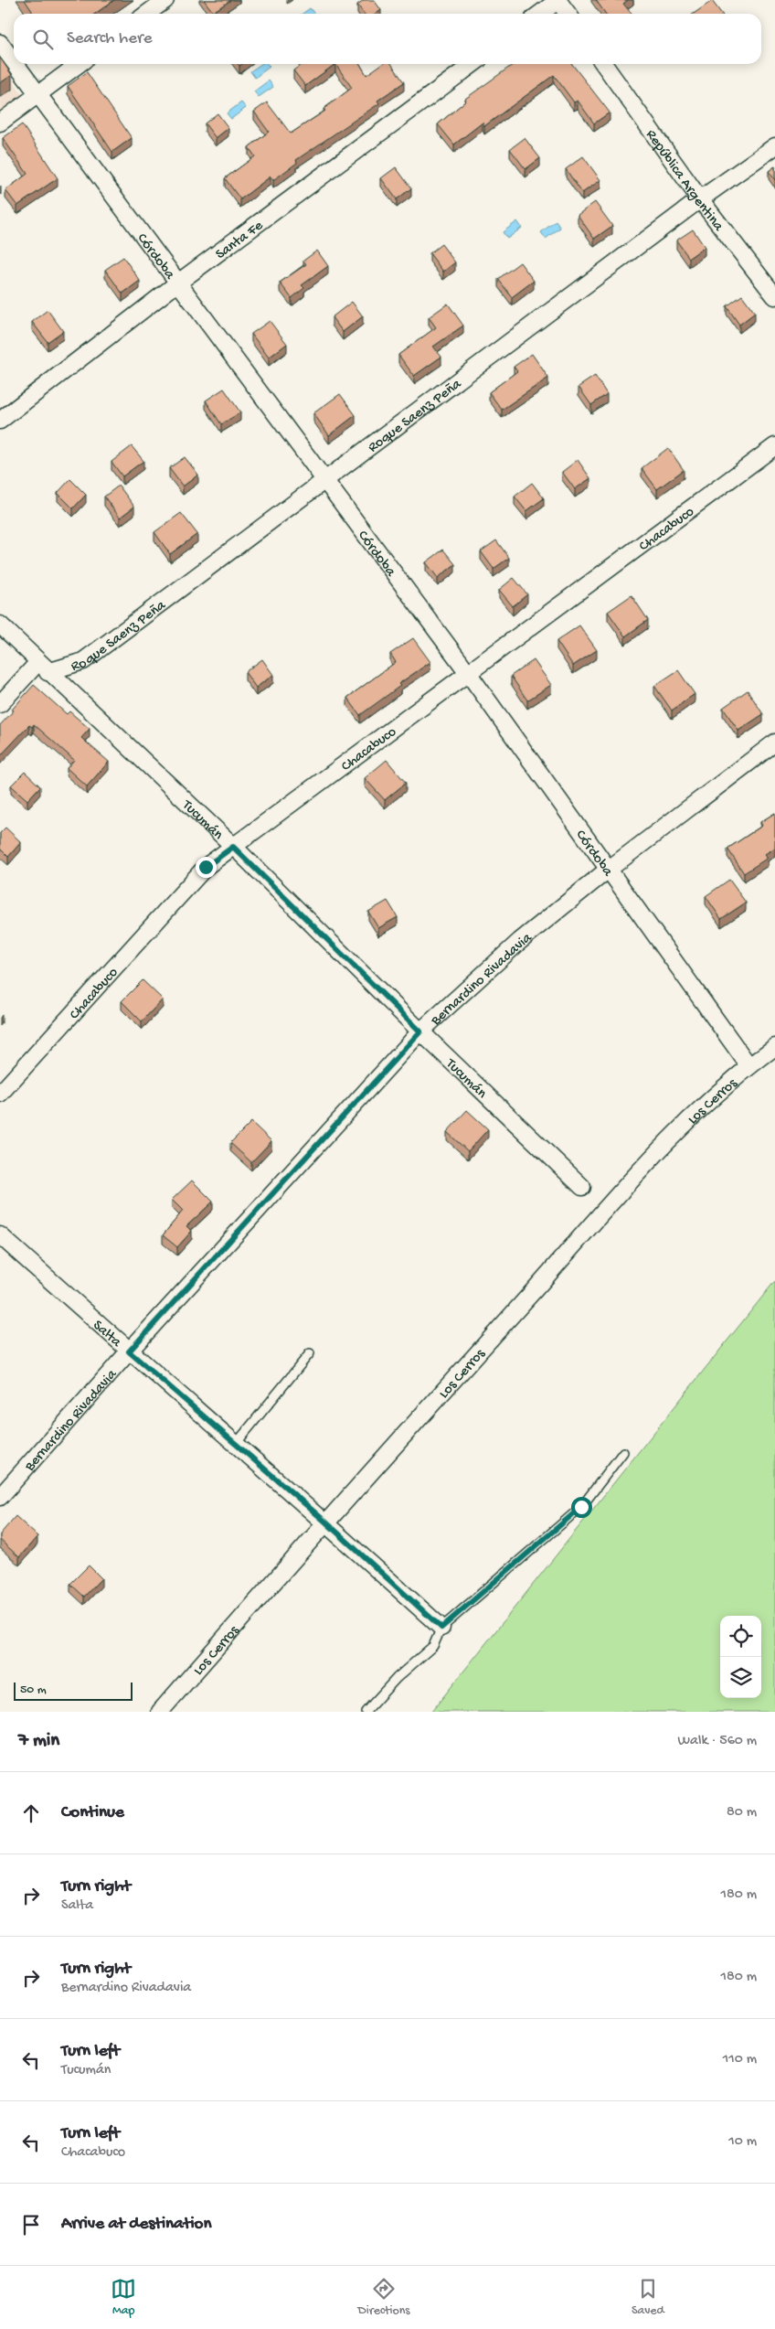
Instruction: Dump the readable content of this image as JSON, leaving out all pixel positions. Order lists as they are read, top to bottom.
{
  "streets": {
    "street": [
      "República Argentina",
      "Santa Fe",
      "Córdoba",
      "Roque Saenz Peña",
      "Chacabuco",
      "Tucumán",
      "Bernardino Rivadavia",
      "Los Cerros",
      "Salta"
    ]
  },
  "crossings": [
    ["República Argentina", "Roque Saenz Peña"],
    ["Santa Fe", "Córdoba"],
    ["Córdoba", "Roque Saenz Peña"],
    ["Córdoba", "Chacabuco"],
    ["Córdoba", "Bernardino Rivadavia"],
    ["Córdoba", "Los Cerros"],
    ["Roque Saenz Peña", "Tucumán"],
    ["Chacabuco", "Tucumán"],
    ["Tucumán", "Bernardino Rivadavia"],
    ["Bernardino Rivadavia", "Salta"],
    ["Los Cerros", "Salta"]
  ],
  "scale_bar": "50 m",
  "page": {
    "search": "Search here",
    "scale": "50 m",
    "heading": ["7 min", "Walk · 560 m"],
    "list": [
      ["Continue", "80 m"],
      ["Turn right", "Salta", "180 m"],
      ["Turn right", "Bernardino Rivadavia", "180 m"],
      ["Turn left", "Tucumán", "110 m"],
      ["Turn left", "Chacabuco", "10 m"],
      "Arrive at destination"
    ],
    "nav": ["Map", "Directions", "Saved"]
  }
}
